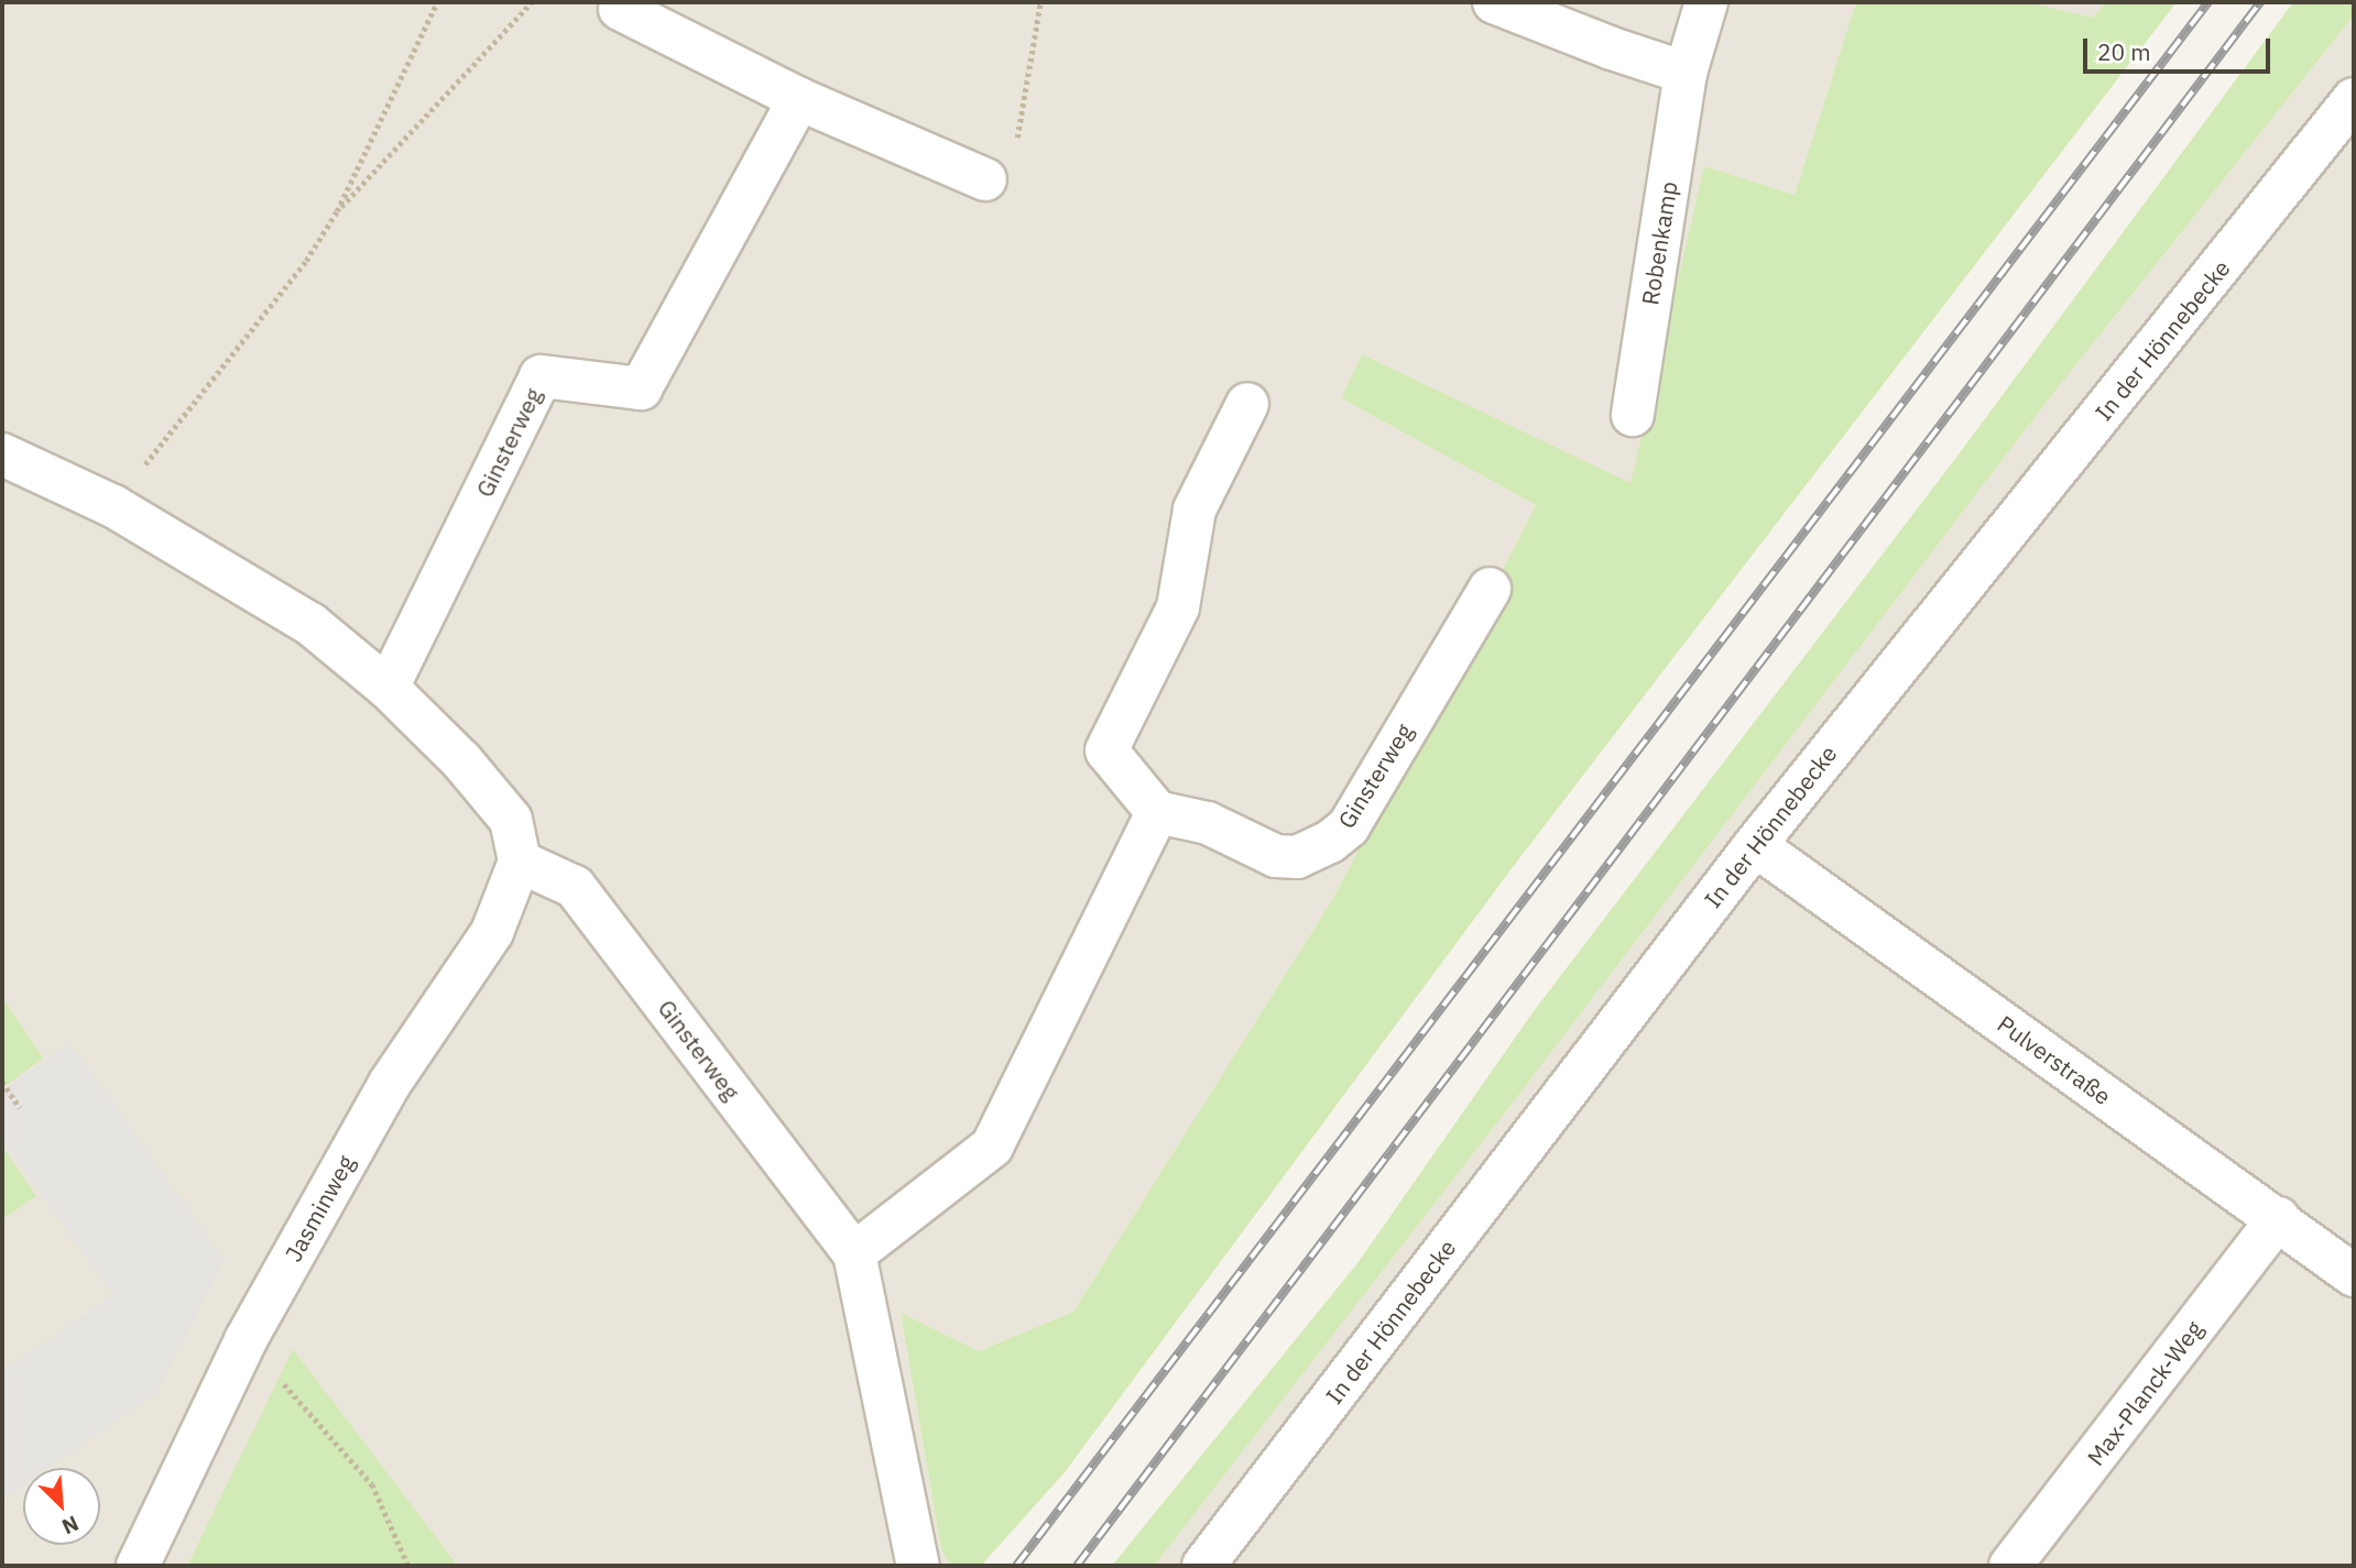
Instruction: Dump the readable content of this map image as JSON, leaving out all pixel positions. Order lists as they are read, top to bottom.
{
  "streets": {
    "street": [
      "Robenkamp",
      "In der Hönnebecke",
      "Ginsterweg",
      "Pulverstraße",
      "Jasminweg",
      "Max-Planck-Weg"
    ]
  },
  "crossings": [
    ["In der Hönnebecke", "Pulverstraße"],
    ["Ginsterweg", "Jasminweg"],
    ["Pulverstraße", "Max-Planck-Weg"]
  ],
  "scale_bar": "20 m",
  "north": "bottom right"
}
